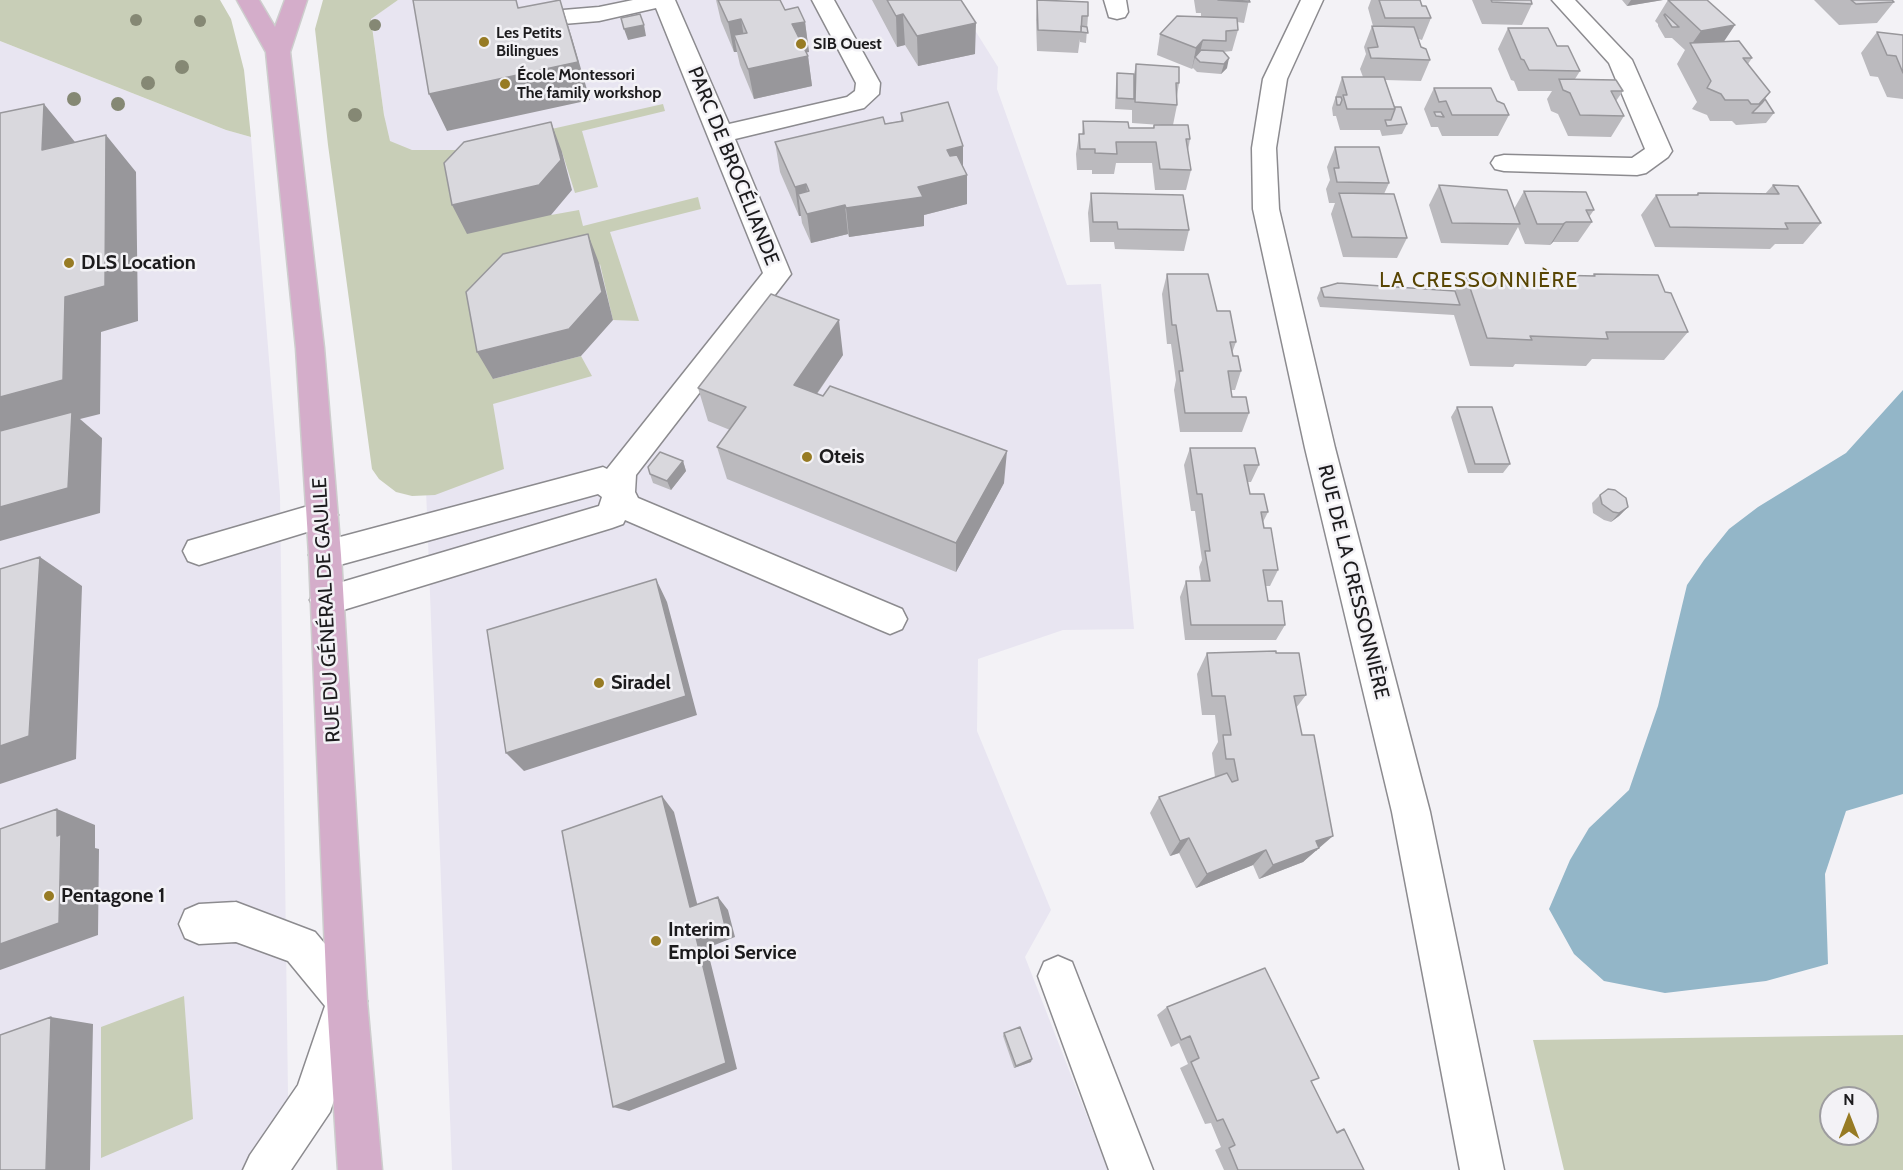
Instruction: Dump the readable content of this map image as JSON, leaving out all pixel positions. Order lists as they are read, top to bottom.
{
  "streets": {
    "main road": ["RUE DU GÉNÉRAL DE GAULLE"],
    "street": ["PARC DE BROCÉLIANDE", "RUE DE LA CRESSONNIÈRE"]
  },
  "crossings": [
    ["PARC DE BROCÉLIANDE", "RUE DU GÉNÉRAL DE GAULLE"]
  ],
  "districts": ["LA CRESSONNIÈRE"],
  "places": [
    "Les Petits Bilingues",
    "SIB Ouest",
    "École Montessori The family workshop",
    "DLS Location",
    "Oteis",
    "Siradel",
    "Pentagone 1",
    "Interim Emploi Service"
  ],
  "north": "top"
}
